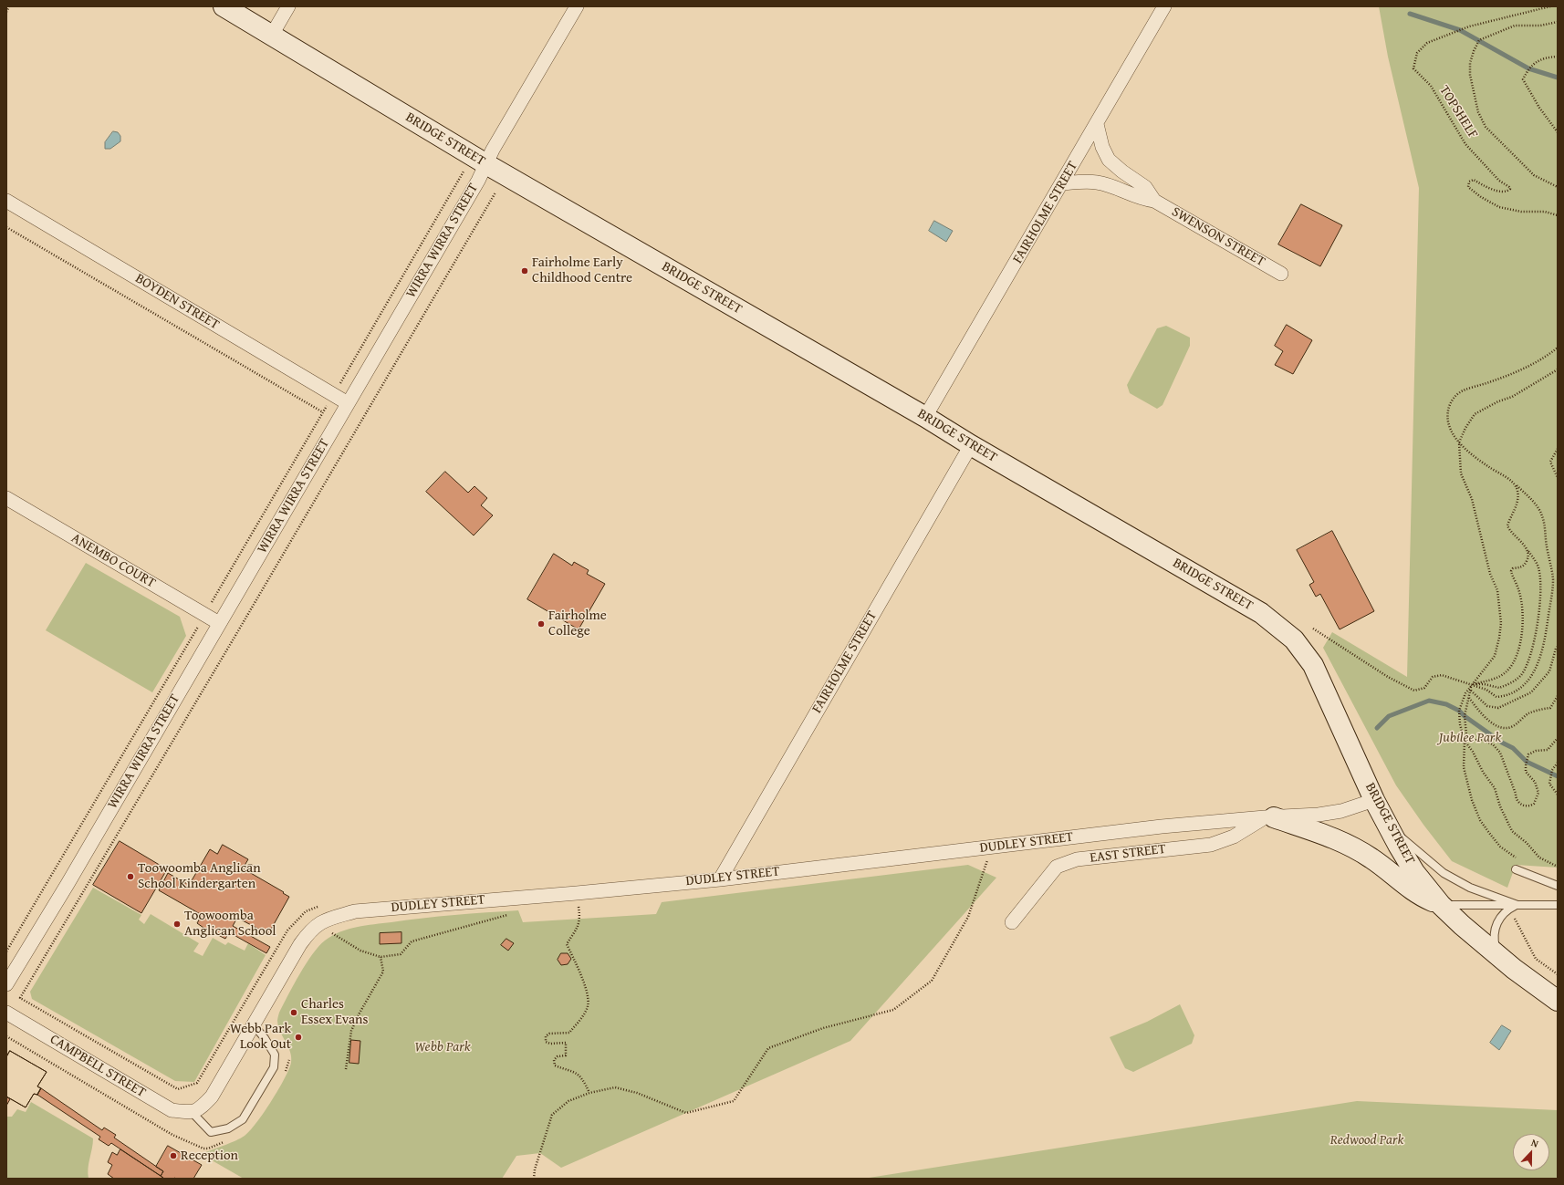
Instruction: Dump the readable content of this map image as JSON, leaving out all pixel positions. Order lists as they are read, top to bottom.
{
  "streets": {
    "street": [
      "BRIDGE STREET",
      "FAIRHOLME STREET",
      "SWENSON STREET",
      "WIRRA WIRRA STREET",
      "BOYDEN STREET",
      "ANEMBO COURT",
      "DUDLEY STREET",
      "EAST STREET",
      "CAMPBELL STREET"
    ],
    "path": ["TOPSHELF"]
  },
  "crossings": [
    ["BRIDGE STREET", "FAIRHOLME STREET"],
    ["BRIDGE STREET", "WIRRA WIRRA STREET"],
    ["BRIDGE STREET", "DUDLEY STREET"],
    ["FAIRHOLME STREET", "SWENSON STREET"],
    ["FAIRHOLME STREET", "DUDLEY STREET"],
    ["WIRRA WIRRA STREET", "BOYDEN STREET"],
    ["WIRRA WIRRA STREET", "ANEMBO COURT"],
    ["DUDLEY STREET", "EAST STREET"],
    ["DUDLEY STREET", "CAMPBELL STREET"]
  ],
  "parks": ["Jubilee Park", "Webb Park", "Redwood Park"],
  "places": [
    "Fairholme Early Childhood Centre",
    "Fairholme College",
    "Toowoomba Anglican School Kindergarten",
    "Toowoomba Anglican School",
    "Charles Essex Evans",
    "Webb Park Look Out",
    "Reception"
  ],
  "north": "top"
}
